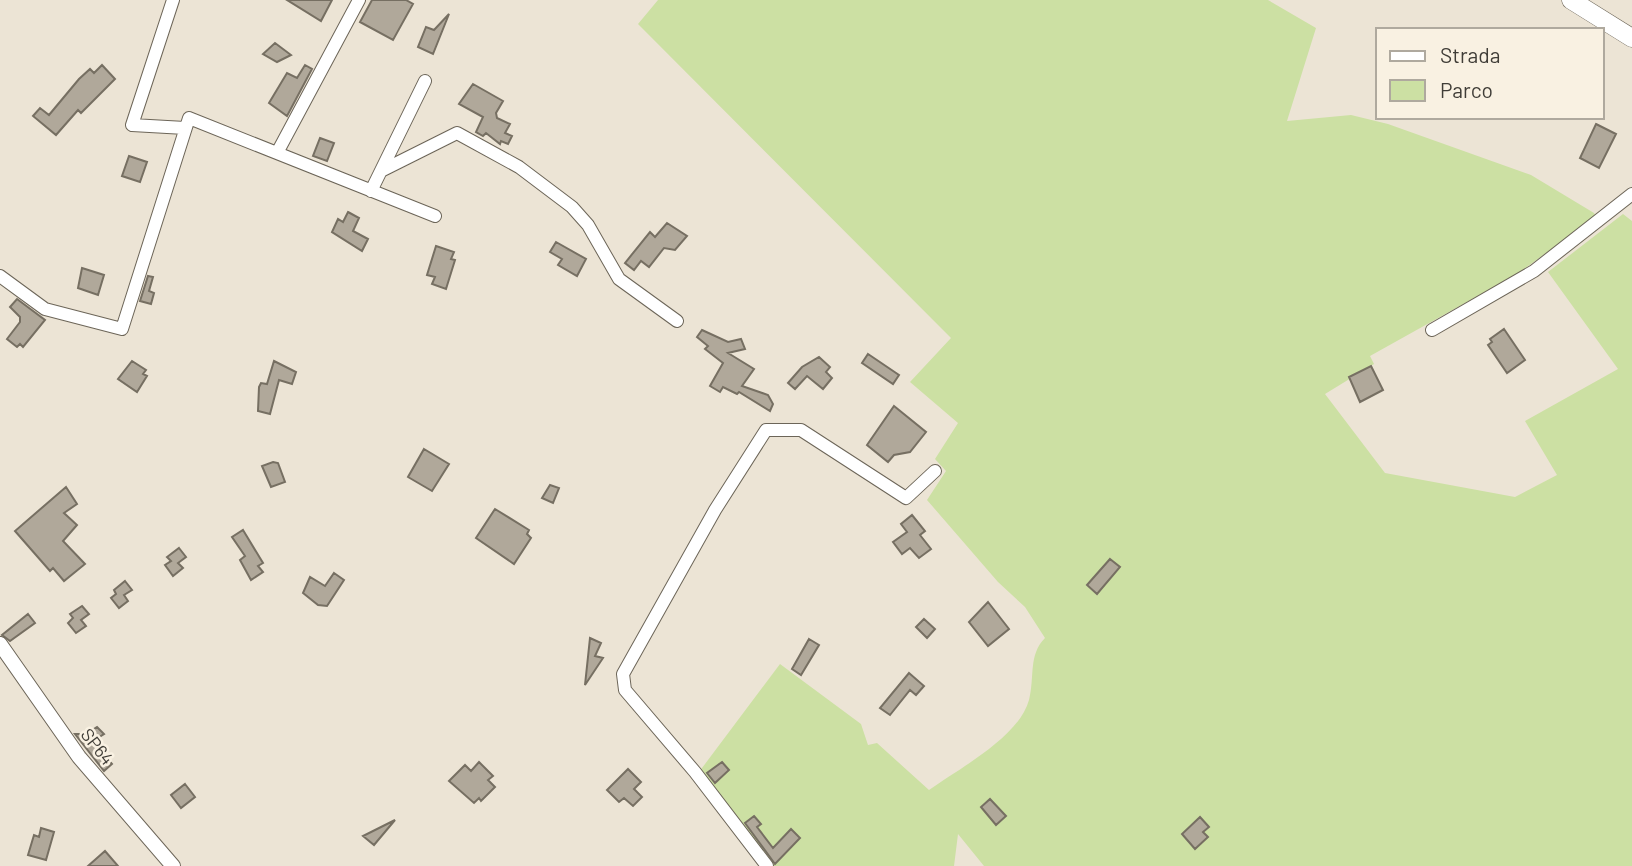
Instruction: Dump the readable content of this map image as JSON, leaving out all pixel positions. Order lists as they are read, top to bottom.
{
  "streets": {
    "street": ["SP64"]
  },
  "legend": ["Strada", "Parco"]
}
